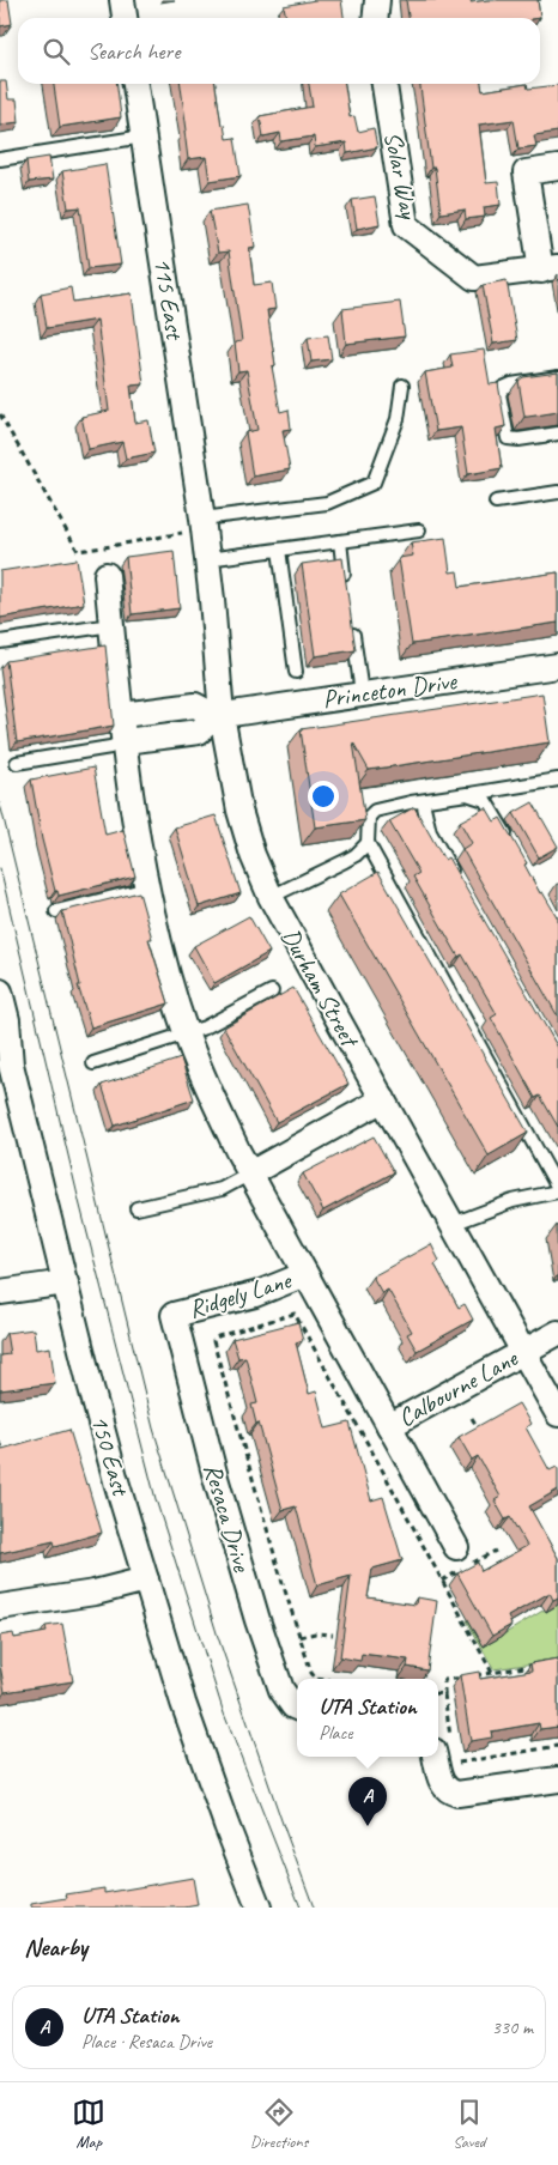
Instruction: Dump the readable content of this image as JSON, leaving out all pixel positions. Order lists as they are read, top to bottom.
{
  "streets": {
    "street": [
      "Solar Way",
      "115 East",
      "Princeton Drive",
      "Durham Street",
      "Ridgely Lane",
      "Calbourne Lane",
      "150 East",
      "Resaca Drive"
    ]
  },
  "crossings": [
    ["115 East", "Durham Street"],
    ["Princeton Drive", "Durham Street"],
    ["Durham Street", "Calbourne Lane"],
    ["Ridgely Lane", "Resaca Drive"]
  ],
  "page": {
    "search": "Search here",
    "popup": ["UTA Station", "Place"],
    "pins": "A",
    "heading": "Nearby",
    "list": [
      {
        "mark": "A",
        "name": "UTA Station",
        "note": "Place · Resaca Drive",
        "value": "330 m"
      }
    ],
    "nav": ["Map", "Directions", "Saved"]
  }
}
